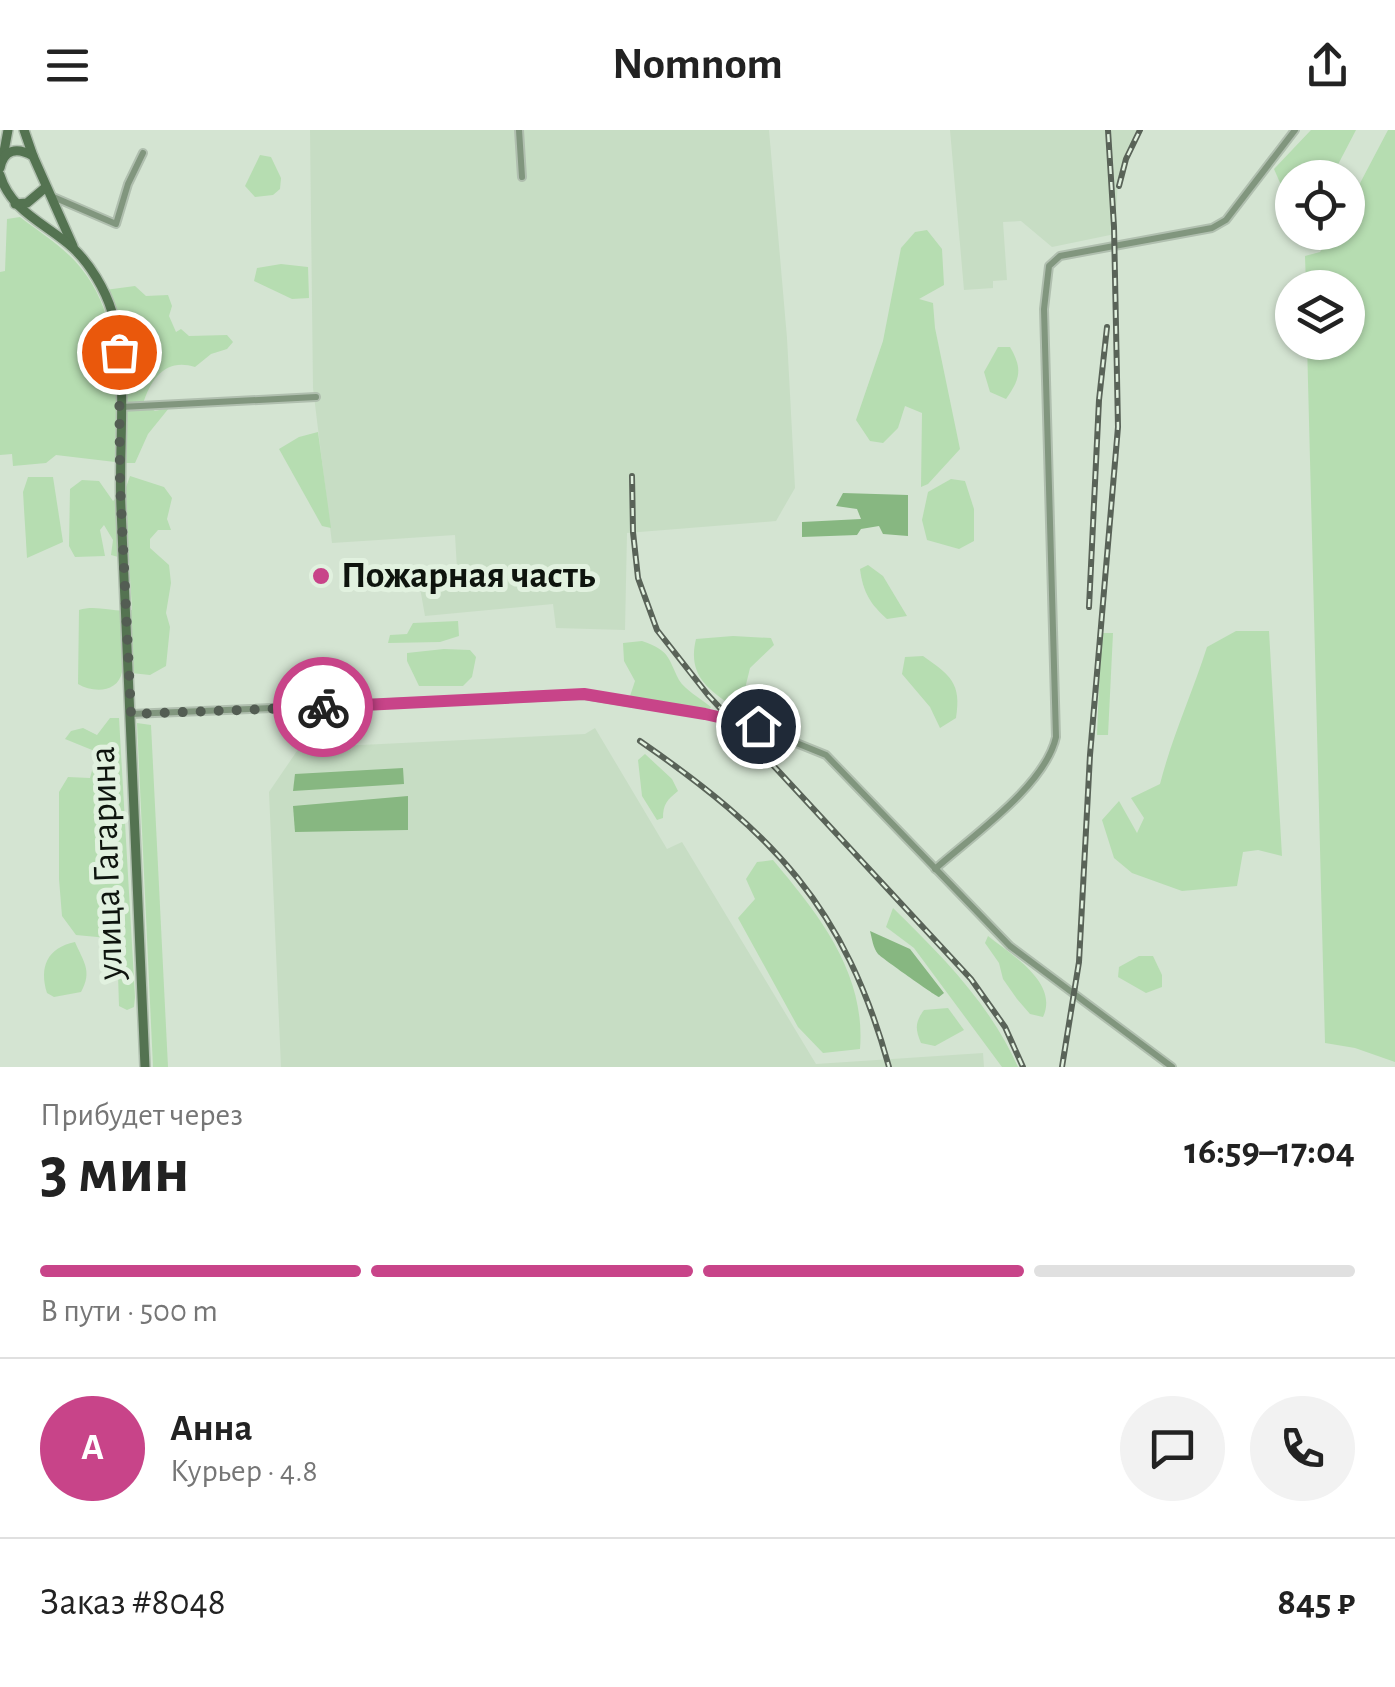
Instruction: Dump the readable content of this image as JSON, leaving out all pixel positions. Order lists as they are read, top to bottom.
{
  "streets": {
    "main road": ["улица Гагарина"]
  },
  "places": ["Пожарная часть"],
  "page": {
    "header": "Nomnom",
    "heading": ["3 мин", "Прибудет через", "16:59–17:04"],
    "panel": [
      "Анна",
      "Курьер · 4.8",
      "Заказ #8048",
      "845 ₽"
    ],
    "bar": "В пути · 500 m",
    "round": "А"
  }
}
